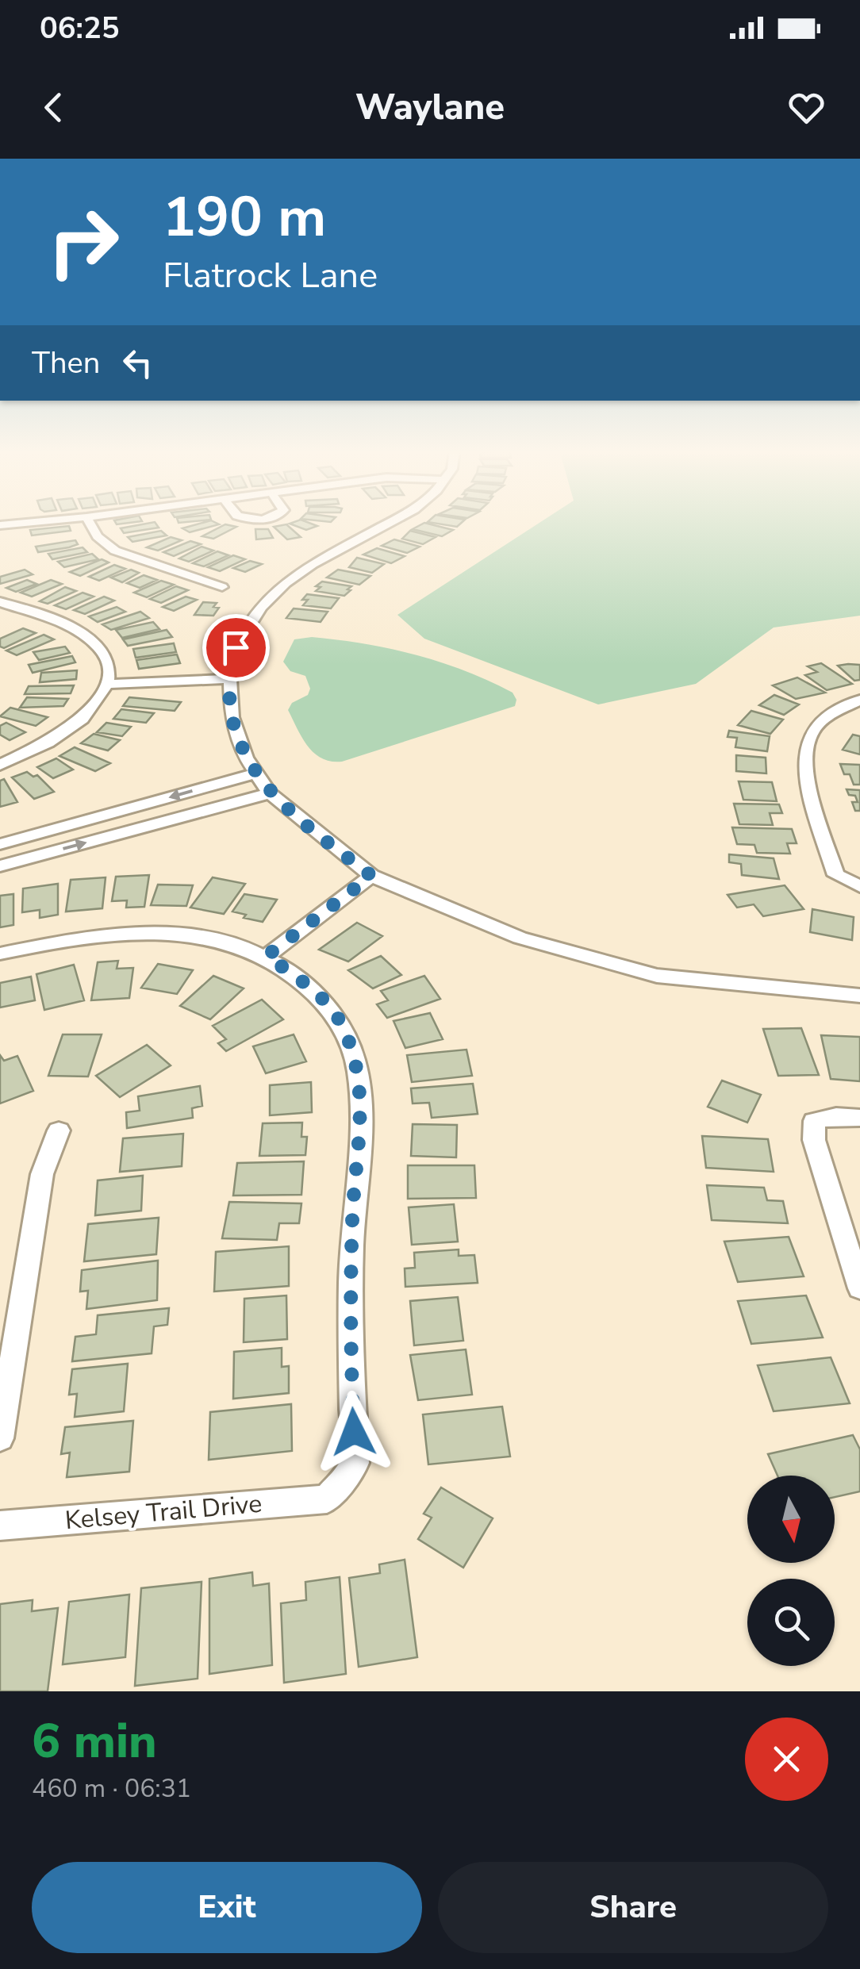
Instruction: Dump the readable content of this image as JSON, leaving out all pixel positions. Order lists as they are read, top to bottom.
{
  "streets": {
    "street": ["Kelsey Trail Drive"]
  },
  "north": "bottom",
  "page": {
    "status": "06:25",
    "header": "Waylane",
    "turn": ["190 m", "Flatrock Lane"],
    "then": "Then",
    "heading": ["6 min", "460 m · 06:31"],
    "buttons": ["Exit", "Share"]
  }
}
